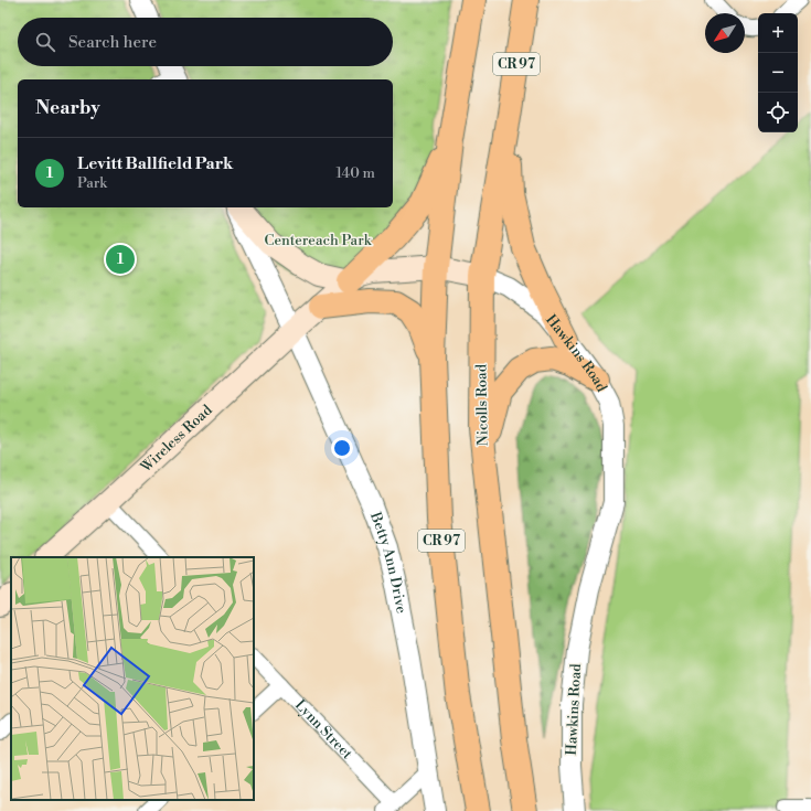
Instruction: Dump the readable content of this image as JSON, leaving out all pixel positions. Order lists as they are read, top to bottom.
{
  "streets": {
    "highway": ["CR 97", "Nicolls Road"],
    "main road": ["Hawkins Road", "Wireless Road"],
    "street": ["Betty Ann Drive", "Lynn Street"]
  },
  "crossings": [
    ["CR 97", "Hawkins Road"],
    ["Hawkins Road", "Nicolls Road"],
    ["Hawkins Road", "Wireless Road"],
    ["Hawkins Road", "Betty Ann Drive"],
    ["Wireless Road", "Betty Ann Drive"]
  ],
  "parks": ["Centereach Park"],
  "north": "bottom left",
  "page": {
    "map_buttons": ["+", "−"],
    "search": "Search here",
    "heading": "Nearby",
    "list": [
      {
        "mark": "1",
        "name": "Levitt Ballfield Park",
        "note": "Park",
        "value": "140 m"
      }
    ],
    "pins": "1"
  }
}
